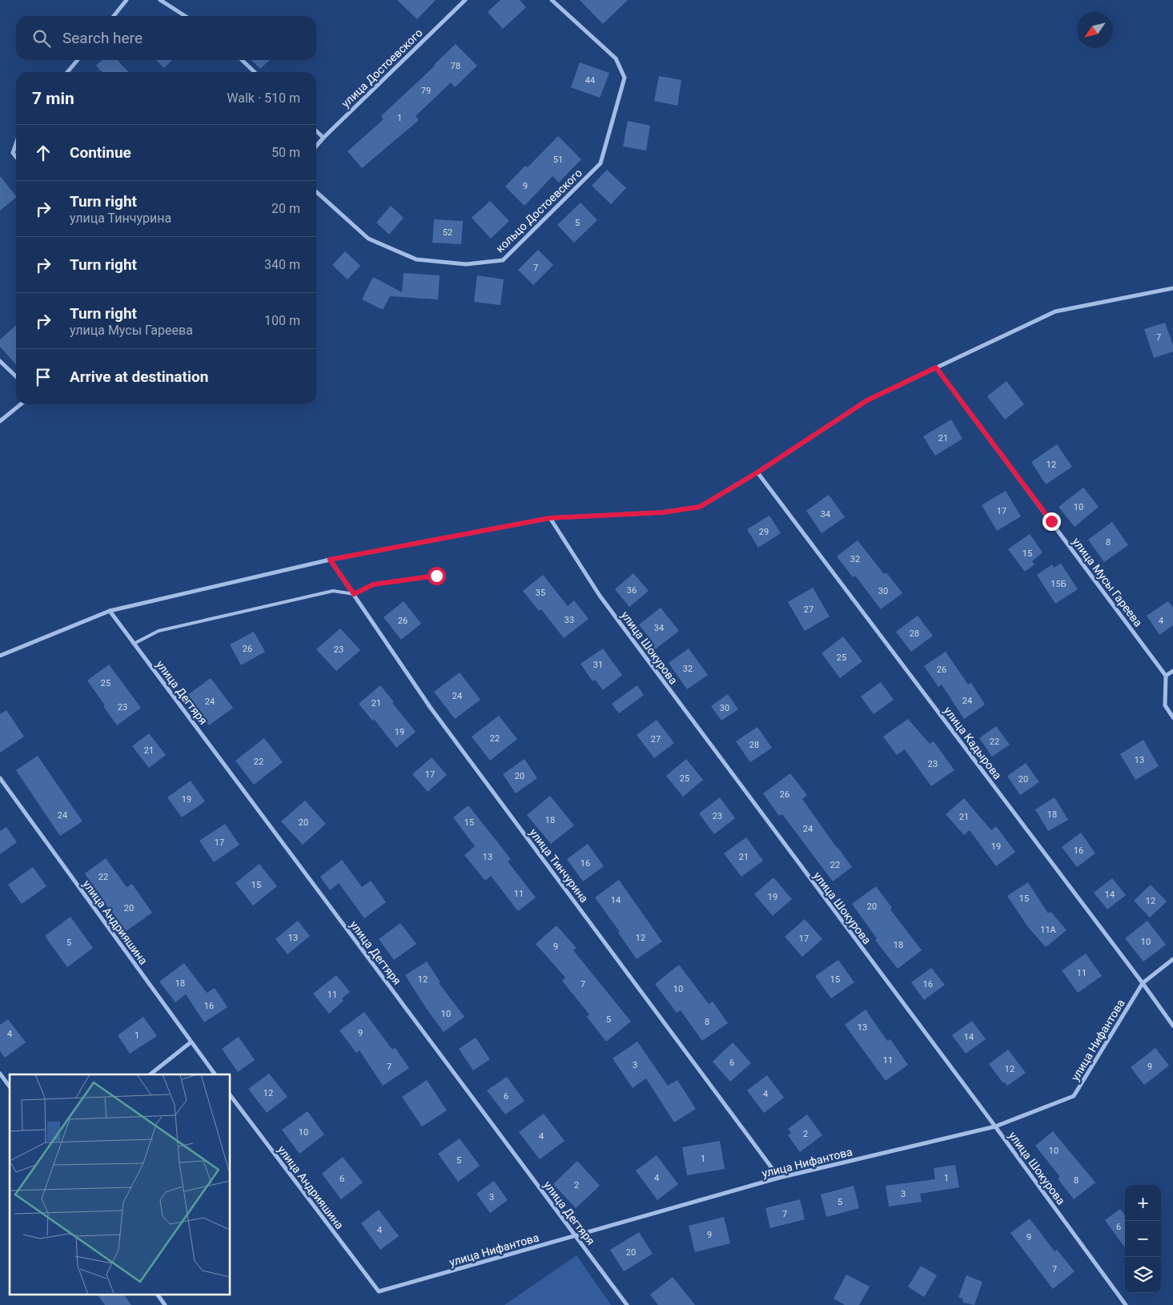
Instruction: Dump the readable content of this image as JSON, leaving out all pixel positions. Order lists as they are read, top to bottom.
{
  "streets": {
    "street": [
      "улица Достоевского",
      "кольцо Достоевского",
      "улица Мусы Гареева",
      "улица Шокурова",
      "улица Дегтяря",
      "улица Кадырова",
      "улица Тинчурина",
      "улица Андрияшина",
      "улица Нифантова"
    ]
  },
  "crossings": [
    ["улица Шокурова", "улица Нифантова"],
    ["улица Дегтяря", "улица Нифантова"],
    ["улица Кадырова", "улица Нифантова"],
    ["улица Тинчурина", "улица Нифантова"],
    ["улица Андрияшина", "улица Нифантова"]
  ],
  "house_numbers": [
    "78",
    "44",
    "79",
    "1",
    "51",
    "9",
    "5",
    "52",
    "7",
    "7",
    "21",
    "12",
    "10",
    "17",
    "34",
    "29",
    "8",
    "15",
    "32",
    "15Б",
    "36",
    "30",
    "35",
    "27",
    "33",
    "26",
    "4",
    "34",
    "28",
    "26",
    "23",
    "25",
    "31",
    "32",
    "26",
    "25",
    "24",
    "24",
    "24",
    "21",
    "23",
    "30",
    "19",
    "22",
    "27",
    "22",
    "28",
    "21",
    "13",
    "22",
    "23",
    "17",
    "20",
    "25",
    "20",
    "26",
    "19",
    "18",
    "24",
    "23",
    "21",
    "18",
    "20",
    "15",
    "24",
    "17",
    "19",
    "16",
    "13",
    "21",
    "16",
    "22",
    "22",
    "15",
    "11",
    "14",
    "19",
    "15",
    "14",
    "12",
    "20",
    "20",
    "11А",
    "13",
    "12",
    "17",
    "10",
    "5",
    "18",
    "9",
    "11",
    "12",
    "15",
    "18",
    "7",
    "16",
    "10",
    "11",
    "16",
    "10",
    "5",
    "8",
    "13",
    "9",
    "4",
    "1",
    "14",
    "11",
    "6",
    "3",
    "7",
    "9",
    "12",
    "12",
    "4",
    "6",
    "10",
    "2",
    "4",
    "10",
    "1",
    "5",
    "4",
    "1",
    "6",
    "8",
    "2",
    "3",
    "3",
    "5",
    "7",
    "6",
    "4",
    "9",
    "9",
    "20",
    "7"
  ],
  "north": "bottom left",
  "page": {
    "search": "Search here",
    "heading": ["7 min", "Walk · 510 m"],
    "list": [
      ["Continue", "50 m"],
      ["Turn right", "улица Тинчурина", "20 m"],
      ["Turn right", "340 m"],
      ["Turn right", "улица Мусы Гареева", "100 m"],
      "Arrive at destination"
    ],
    "map_buttons": ["+", "−"]
  }
}
